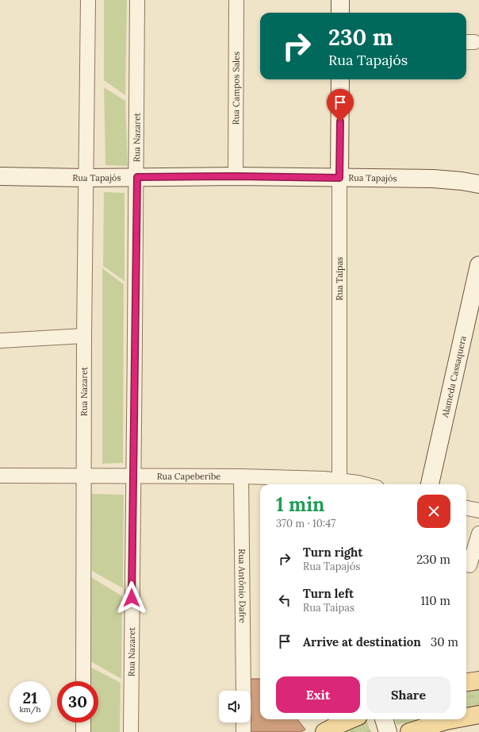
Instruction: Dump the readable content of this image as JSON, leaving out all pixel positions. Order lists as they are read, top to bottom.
{
  "streets": {
    "street": [
      "Rua Campos Sales",
      "Rua Nazaret",
      "Rua Tapajós",
      "Rua Taipas",
      "Alameda Cassaquera",
      "Rua Capeberibe",
      "Rua Antônio Dafre"
    ]
  },
  "crossings": [
    ["Rua Campos Sales", "Rua Tapajós"],
    ["Rua Nazaret", "Rua Tapajós"],
    ["Rua Nazaret", "Rua Capeberibe"],
    ["Rua Tapajós", "Rua Taipas"],
    ["Rua Taipas", "Rua Capeberibe"],
    ["Rua Capeberibe", "Rua Antônio Dafre"]
  ],
  "page": {
    "turn": ["230 m", "Rua Tapajós"],
    "heading": ["1 min", "370 m · 10:47"],
    "list": [
      {
        "name": "Turn right",
        "note": "Rua Tapajós",
        "value": "230 m"
      },
      {
        "name": "Turn left",
        "note": "Rua Taipas",
        "value": "110 m"
      },
      {
        "name": "Arrive at destination",
        "value": "30 m"
      }
    ],
    "buttons": ["Exit", "Share"],
    "speed": "21 km/h",
    "limit": "30"
  }
}
